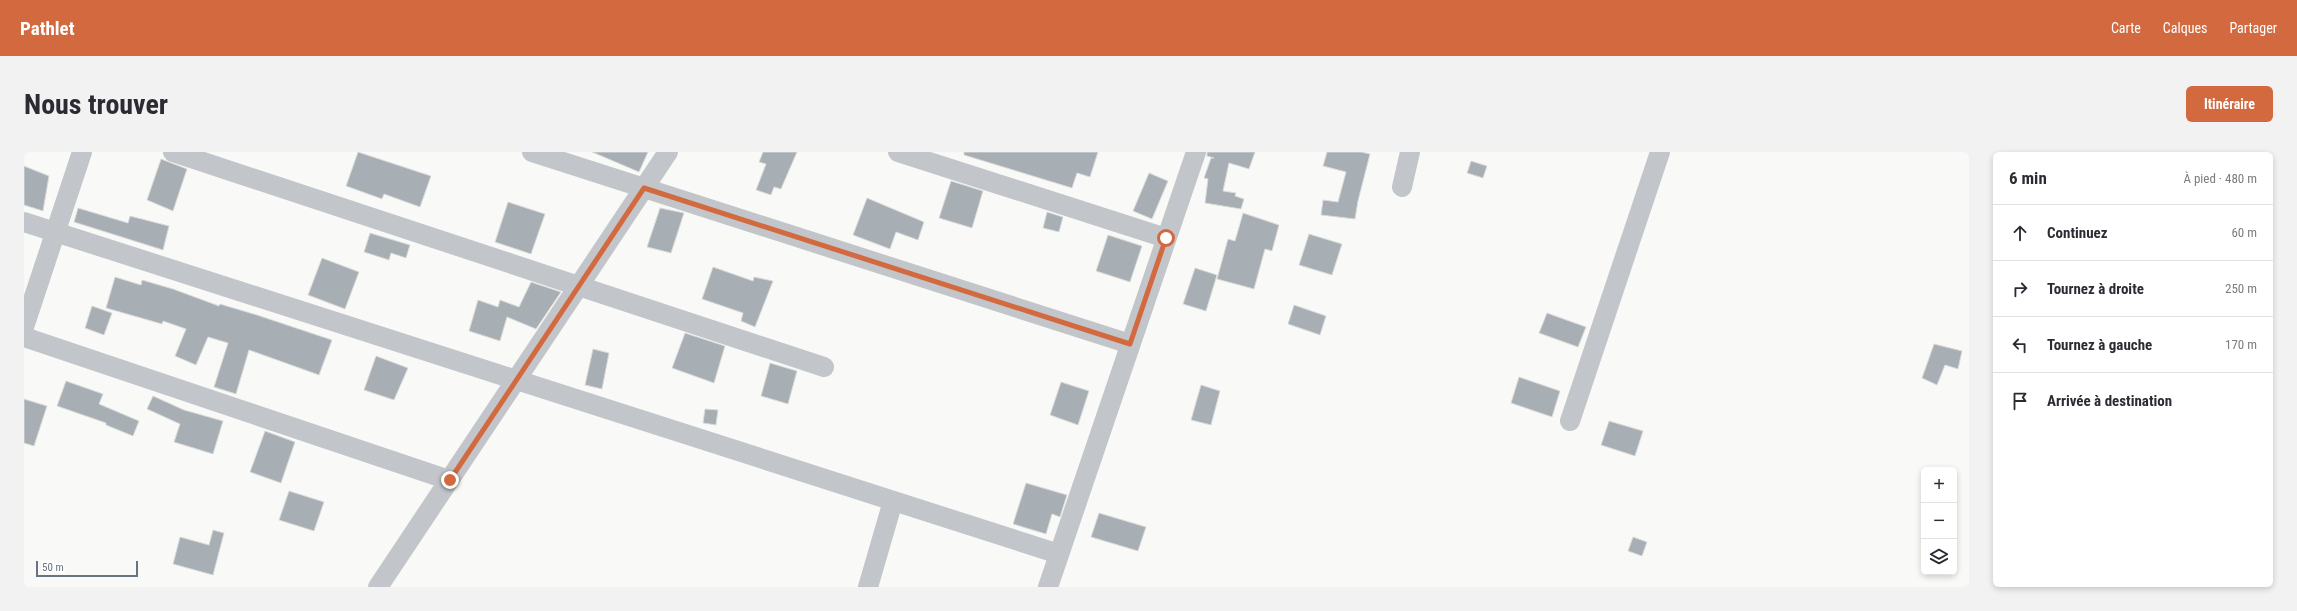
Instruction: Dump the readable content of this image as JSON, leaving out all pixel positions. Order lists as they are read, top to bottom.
{
  "scale_bar": "50 m",
  "page": {
    "header": "Pathlet",
    "nav": ["Carte", "Calques", "Partager"],
    "buttons": "Itinéraire",
    "title": "Nous trouver",
    "heading": ["6 min", "À pied · 480 m"],
    "list": [
      ["Continuez", "60 m"],
      ["Tournez à droite", "250 m"],
      ["Tournez à gauche", "170 m"],
      "Arrivée à destination"
    ],
    "map_buttons": ["+", "−"],
    "scale": "50 m"
  }
}
